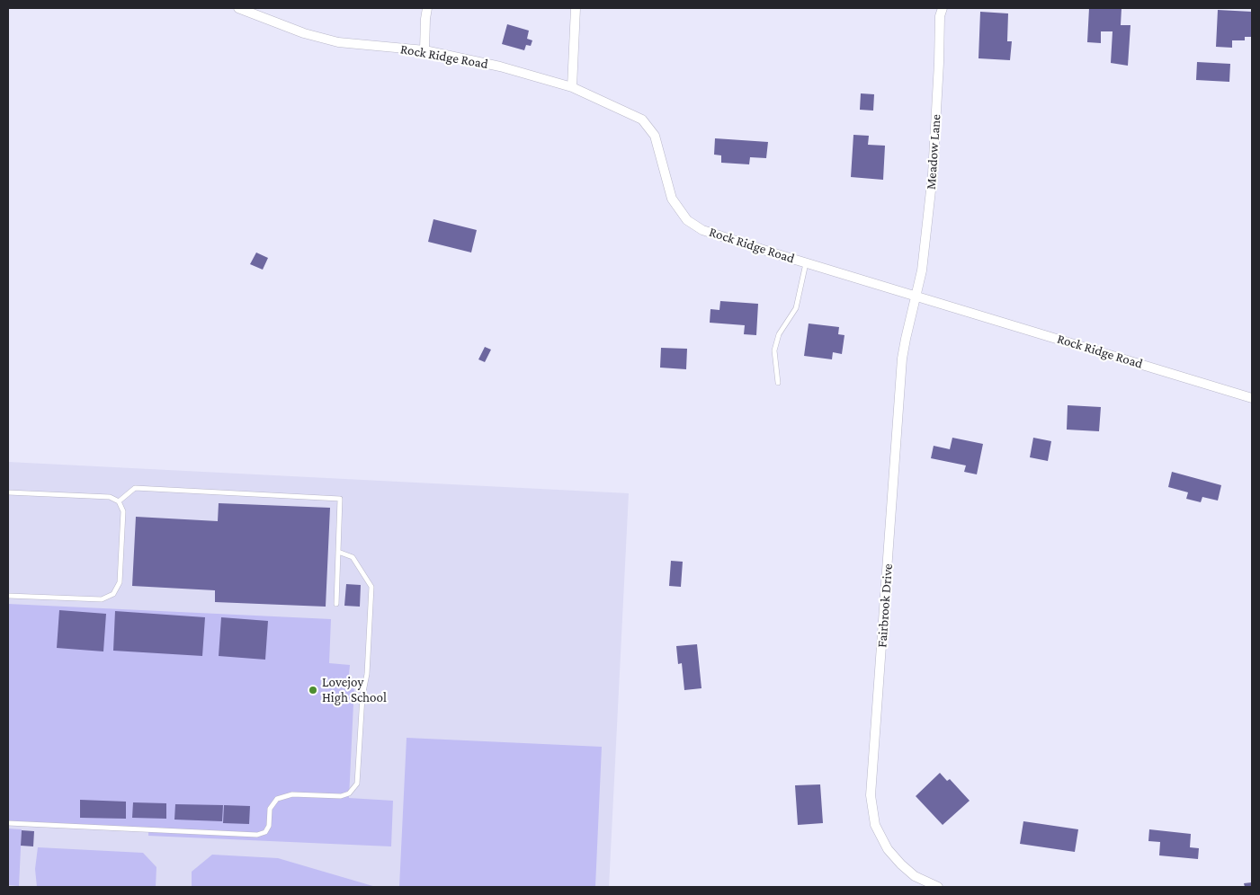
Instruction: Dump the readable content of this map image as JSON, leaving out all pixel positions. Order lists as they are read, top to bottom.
{
  "streets": {
    "street": ["Rock Ridge Road", "Meadow Lane", "Fairbrook Drive"]
  },
  "crossings": [
    ["Rock Ridge Road", "Meadow Lane"],
    ["Rock Ridge Road", "Fairbrook Drive"],
    ["Meadow Lane", "Fairbrook Drive"]
  ],
  "places": ["Lovejoy High School"]
}
